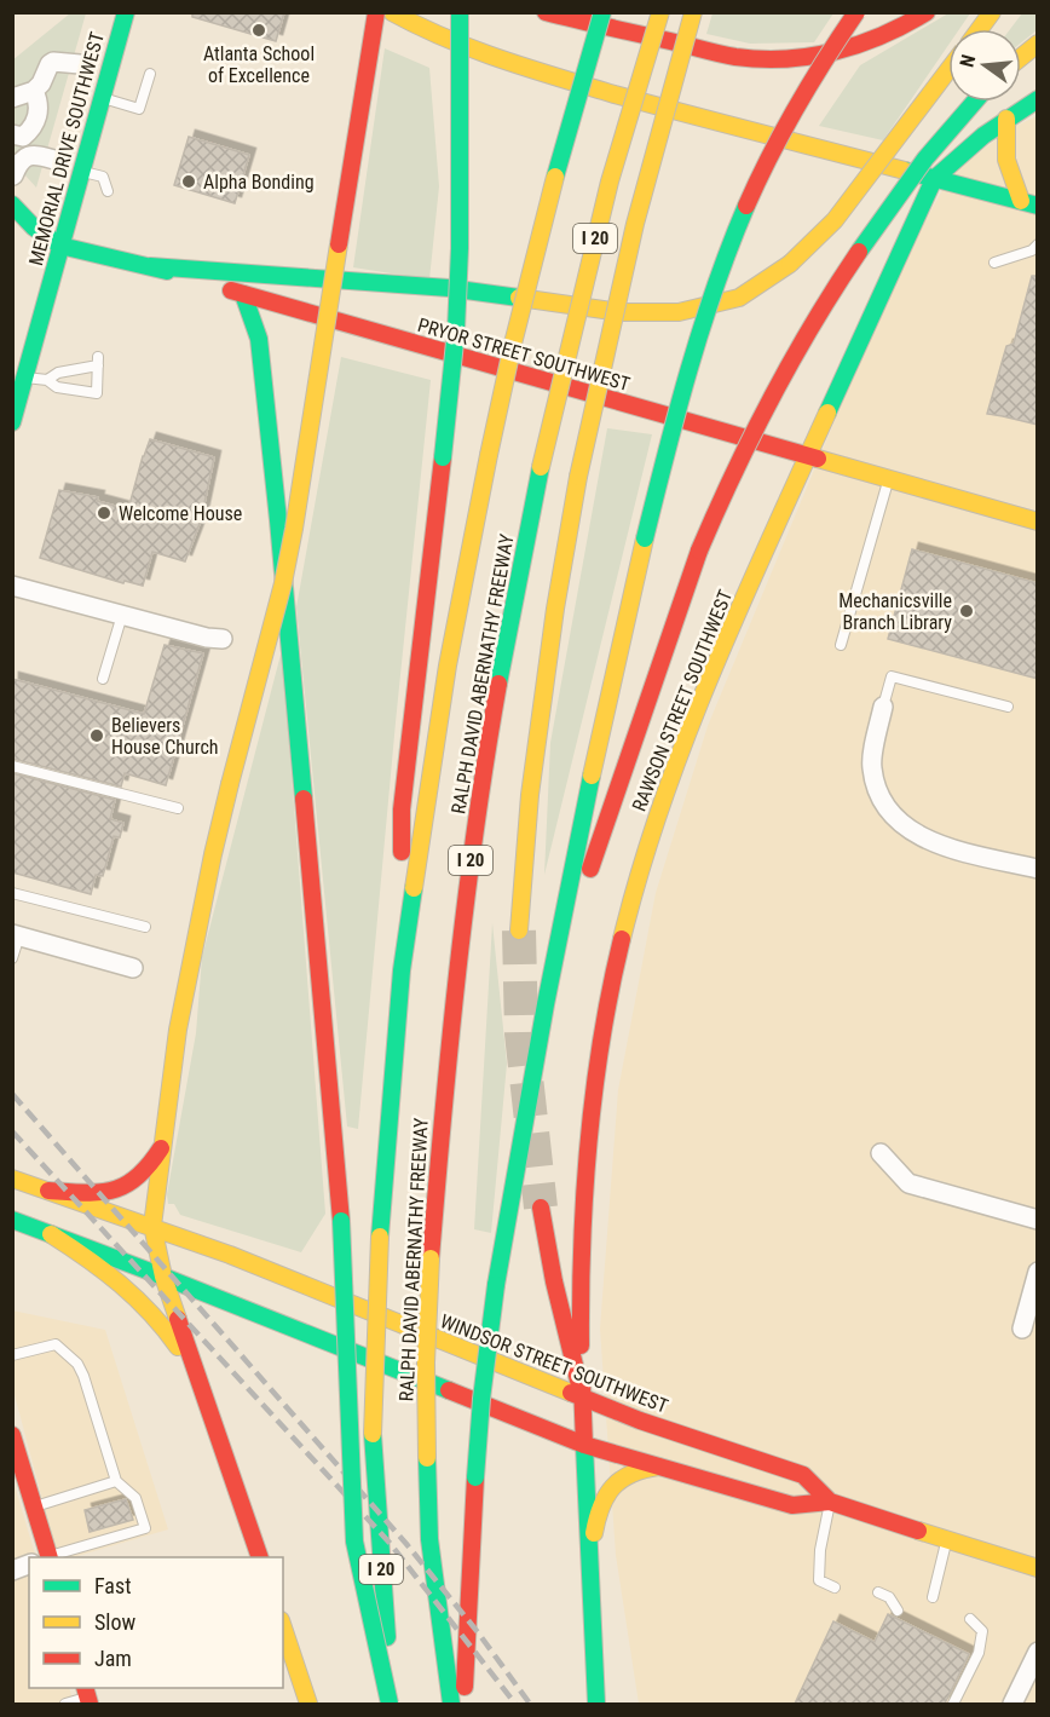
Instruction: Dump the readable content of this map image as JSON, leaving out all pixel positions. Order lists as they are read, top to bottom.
{
  "streets": {
    "main road": [
      "MEMORIAL DRIVE SOUTHWEST",
      "I 20",
      "PRYOR STREET SOUTHWEST",
      "RALPH DAVID ABERNATHY FREEWAY",
      "RAWSON STREET SOUTHWEST",
      "WINDSOR STREET SOUTHWEST"
    ]
  },
  "crossings": [
    ["MEMORIAL DRIVE SOUTHWEST", "PRYOR STREET SOUTHWEST"],
    ["PRYOR STREET SOUTHWEST", "RAWSON STREET SOUTHWEST"],
    ["RAWSON STREET SOUTHWEST", "WINDSOR STREET SOUTHWEST"]
  ],
  "places": [
    "Atlanta School of Excellence",
    "Alpha Bonding",
    "Welcome House",
    "Mechanicsville Branch Library",
    "Believers House Church"
  ],
  "legend": ["Fast", "Slow", "Jam"],
  "north": "left"
}
